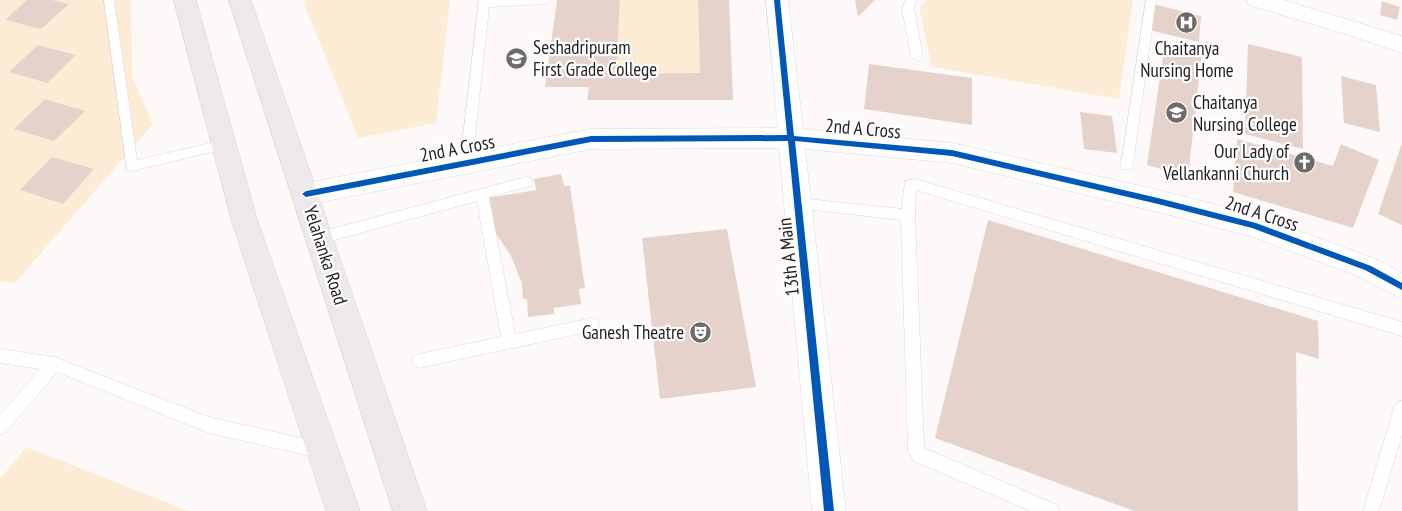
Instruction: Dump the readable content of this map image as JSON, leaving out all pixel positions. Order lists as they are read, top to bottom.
{
  "streets": {
    "main road": ["Yelahanka Road"],
    "street": ["2nd A Cross", "13th A Main"]
  },
  "crossings": [
    ["2nd A Cross", "Yelahanka Road"],
    ["2nd A Cross", "13th A Main"]
  ],
  "places": {
    "hospital": ["Chaitanya Nursing Home"],
    "school or university": ["Seshadripuram First Grade College", "Chaitanya Nursing College"],
    "church": ["Our Lady of Vellankanni Church"],
    "theatre": ["Ganesh Theatre"]
  }
}
